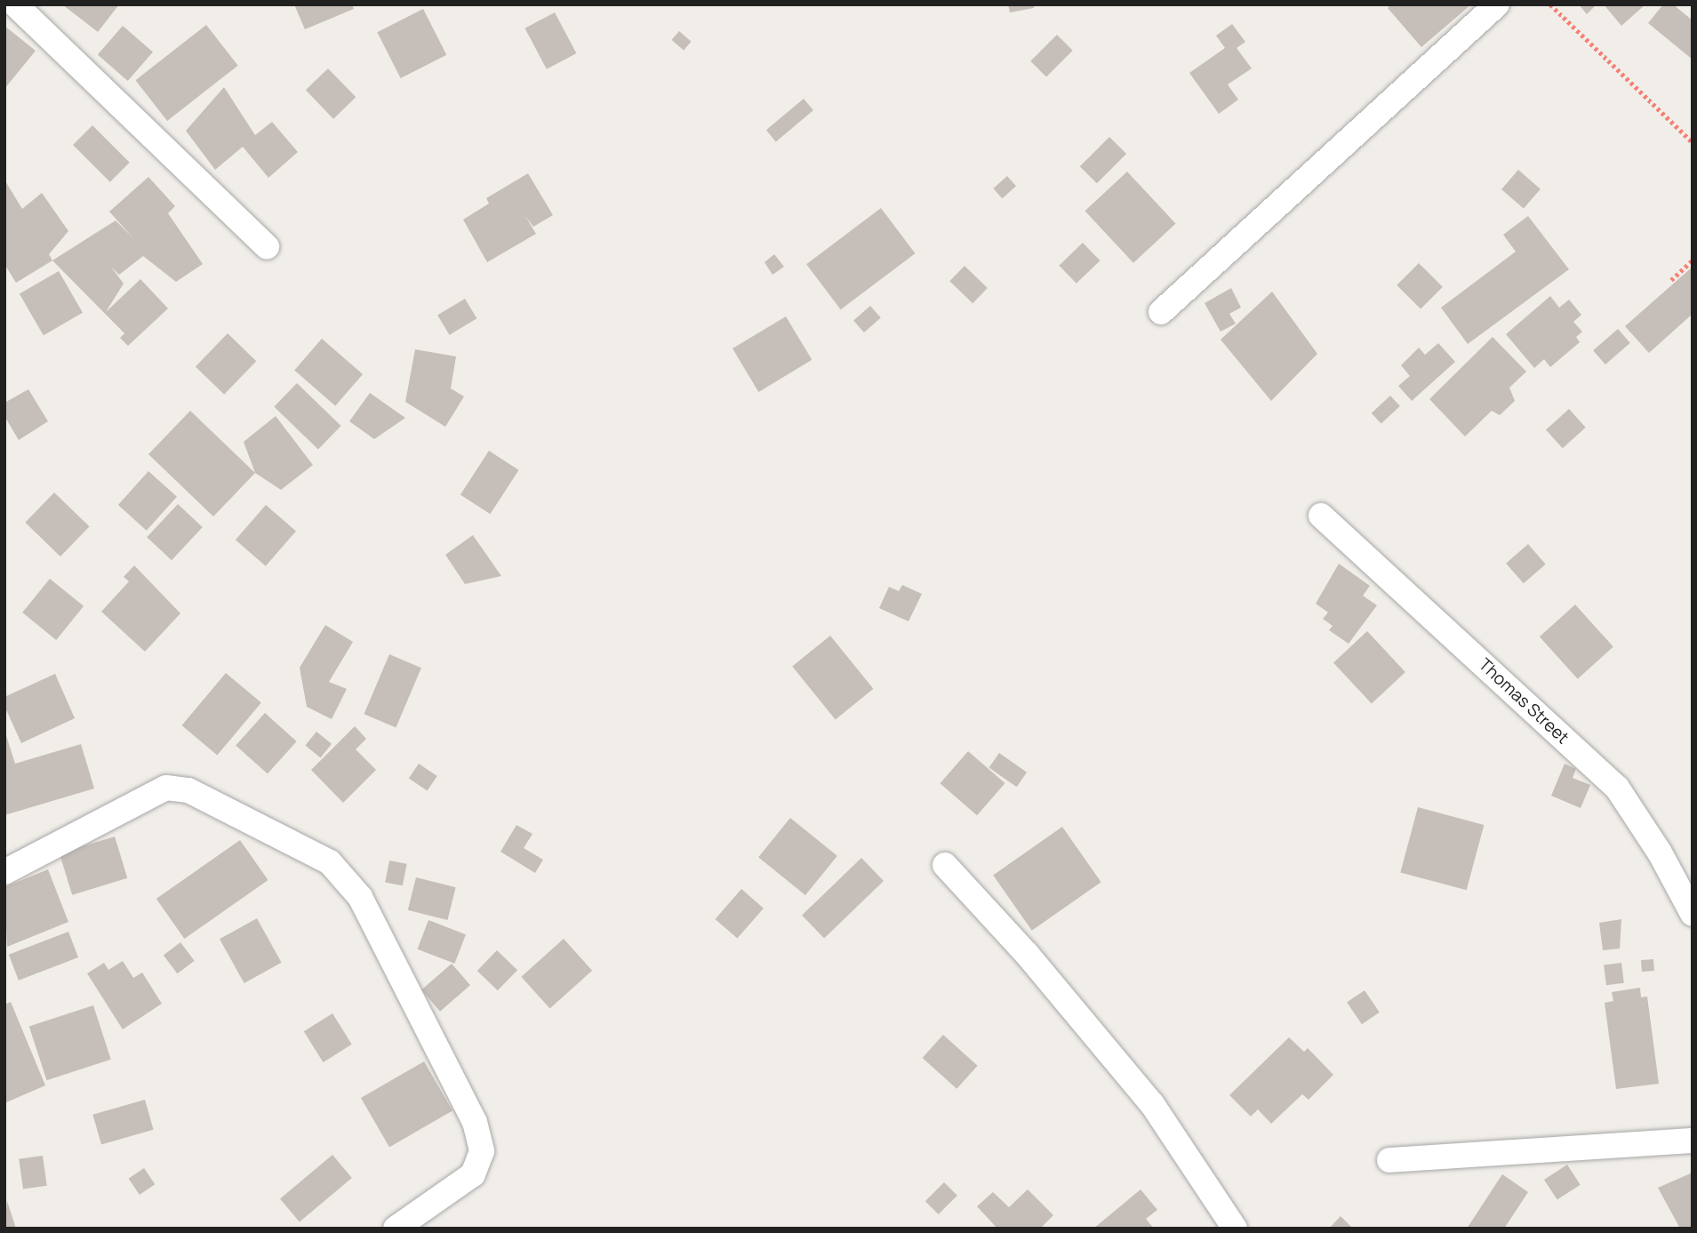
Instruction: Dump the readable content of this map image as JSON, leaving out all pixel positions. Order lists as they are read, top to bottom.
{
  "streets": {
    "street": ["Thomas Street"]
  }
}
